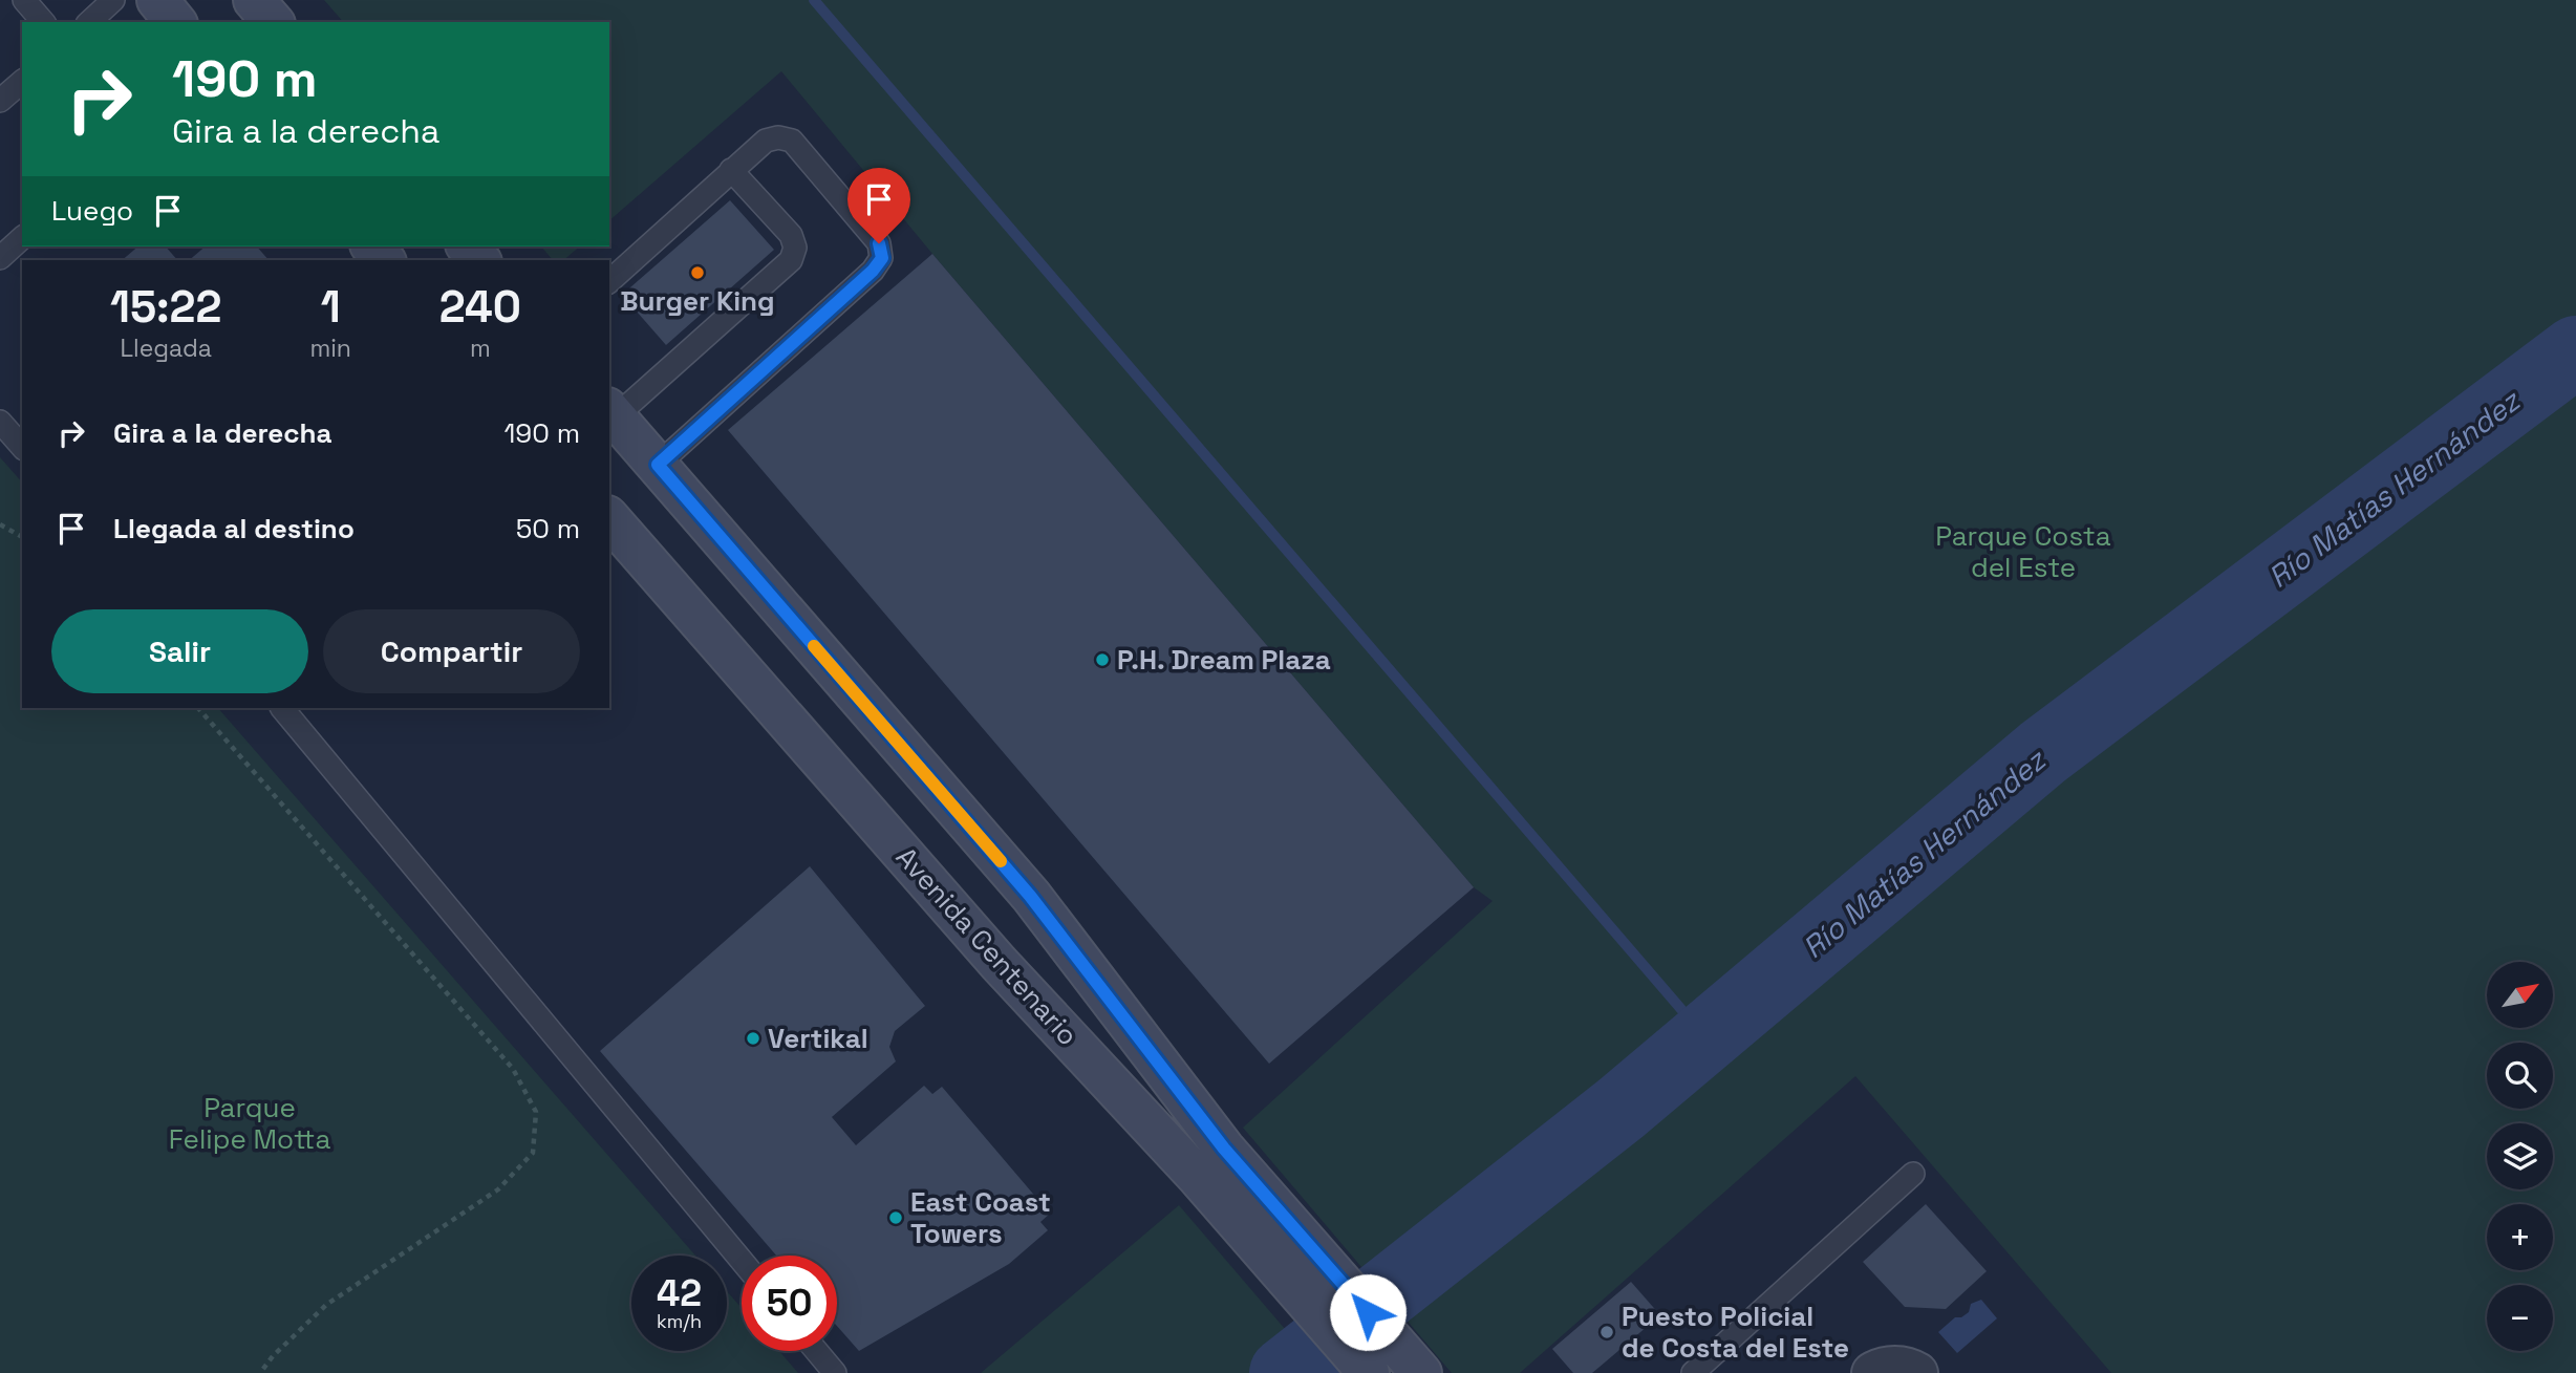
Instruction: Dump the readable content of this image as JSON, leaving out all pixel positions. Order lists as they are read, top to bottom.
{
  "streets": {
    "main road": ["Avenida Centenario"]
  },
  "water": ["Río Matías Hernández"],
  "parks": ["Parque Costa del Este", "Parque Felipe Motta"],
  "places": [
    "Burger King",
    "P.H. Dream Plaza",
    "Vertikal",
    "East Coast Towers",
    "Puesto Policial de Costa del Este"
  ],
  "north": "top right",
  "page": {
    "turn": ["190 m", "Gira a la derecha"],
    "then": "Luego",
    "eta": [
      "15:22",
      "Llegada",
      "1",
      "min",
      "240",
      "m"
    ],
    "list": [
      {
        "name": "Gira a la derecha",
        "value": "190 m"
      },
      {
        "name": "Llegada al destino",
        "value": "50 m"
      }
    ],
    "buttons": ["Salir", "Compartir"],
    "map_buttons": ["+", "−"],
    "speed": "42 km/h",
    "limit": "50"
  }
}
